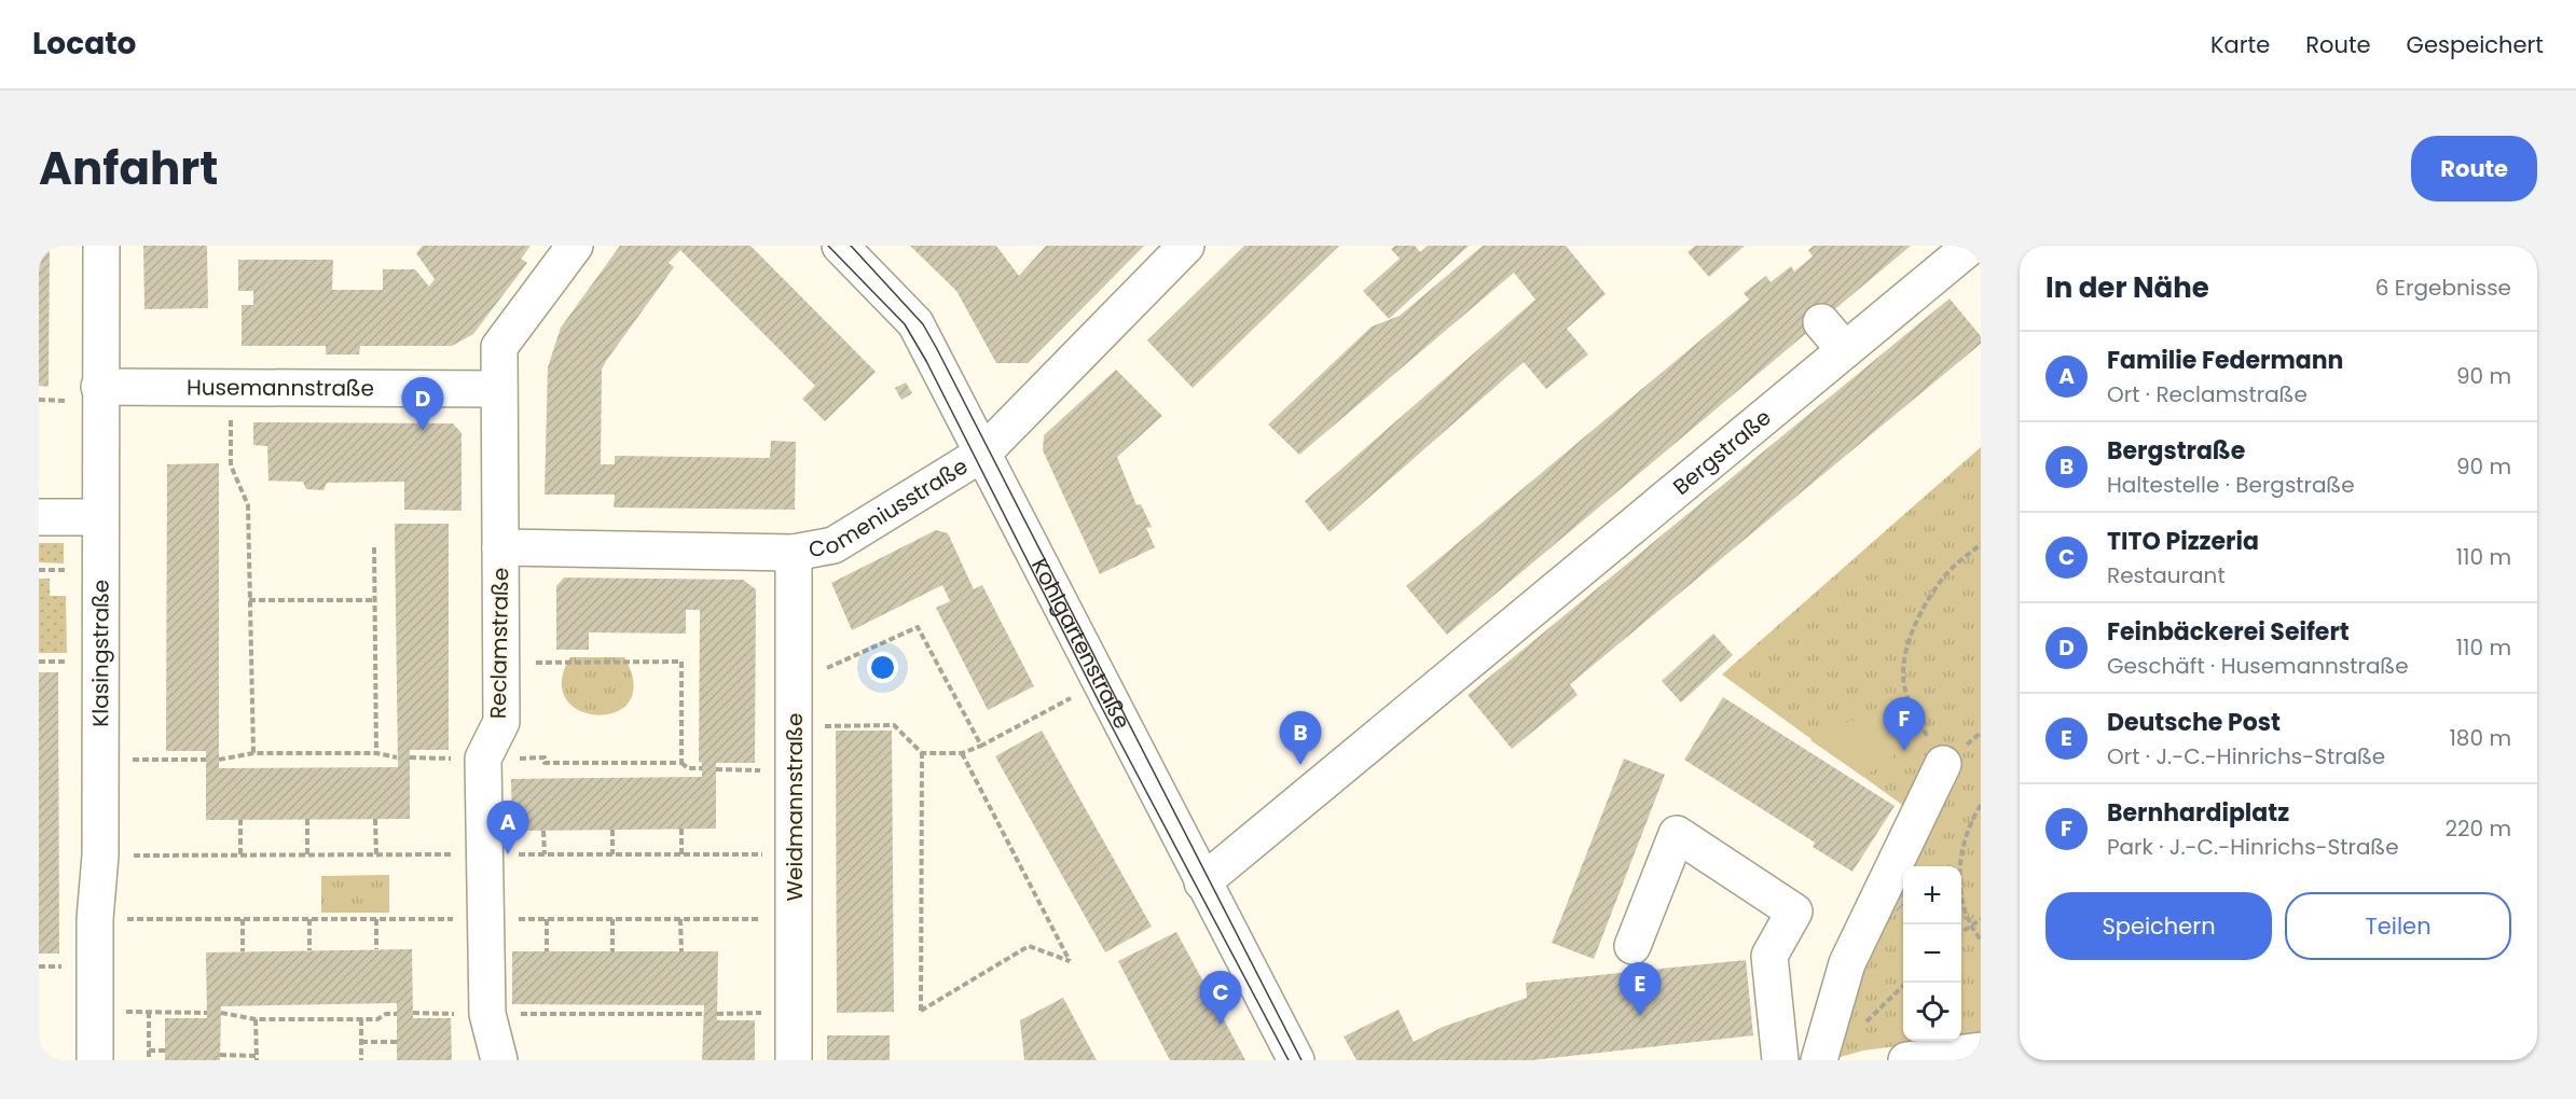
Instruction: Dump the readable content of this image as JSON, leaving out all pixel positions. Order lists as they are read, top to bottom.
{
  "streets": {
    "street": [
      "Husemannstraße",
      "Bergstraße",
      "Comeniusstraße",
      "Reclamstraße",
      "Kohlgartenstraße",
      "Klasingstraße",
      "Weidmannstraße"
    ]
  },
  "crossings": [
    ["Husemannstraße", "Reclamstraße"],
    ["Husemannstraße", "Klasingstraße"],
    ["Bergstraße", "Kohlgartenstraße"],
    ["Comeniusstraße", "Reclamstraße"],
    ["Comeniusstraße", "Kohlgartenstraße"],
    ["Comeniusstraße", "Weidmannstraße"]
  ],
  "page": {
    "header": "Locato",
    "nav": ["Karte", "Route", "Gespeichert"],
    "title": "Anfahrt",
    "buttons": [
      "Route",
      ["Speichern", "Teilen"]
    ],
    "heading": ["In der Nähe", "6 Ergebnisse"],
    "list": [
      {
        "mark": "A",
        "name": "Familie Federmann",
        "note": "Ort · Reclamstraße",
        "value": "90 m"
      },
      {
        "mark": "B",
        "name": "Bergstraße",
        "note": "Haltestelle · Bergstraße",
        "value": "90 m"
      },
      {
        "mark": "C",
        "name": "TITO Pizzeria",
        "note": "Restaurant",
        "value": "110 m"
      },
      {
        "mark": "D",
        "name": "Feinbäckerei Seifert",
        "note": "Geschäft · Husemannstraße",
        "value": "110 m"
      },
      {
        "mark": "E",
        "name": "Deutsche Post",
        "note": "Ort · J.-C.-Hinrichs-Straße",
        "value": "180 m"
      },
      {
        "mark": "F",
        "name": "Bernhardiplatz",
        "note": "Park · J.-C.-Hinrichs-Straße",
        "value": "220 m"
      }
    ],
    "pins": [
      "D",
      "F",
      "B",
      "A",
      "E",
      "C"
    ],
    "map_buttons": ["+", "−"]
  }
}
